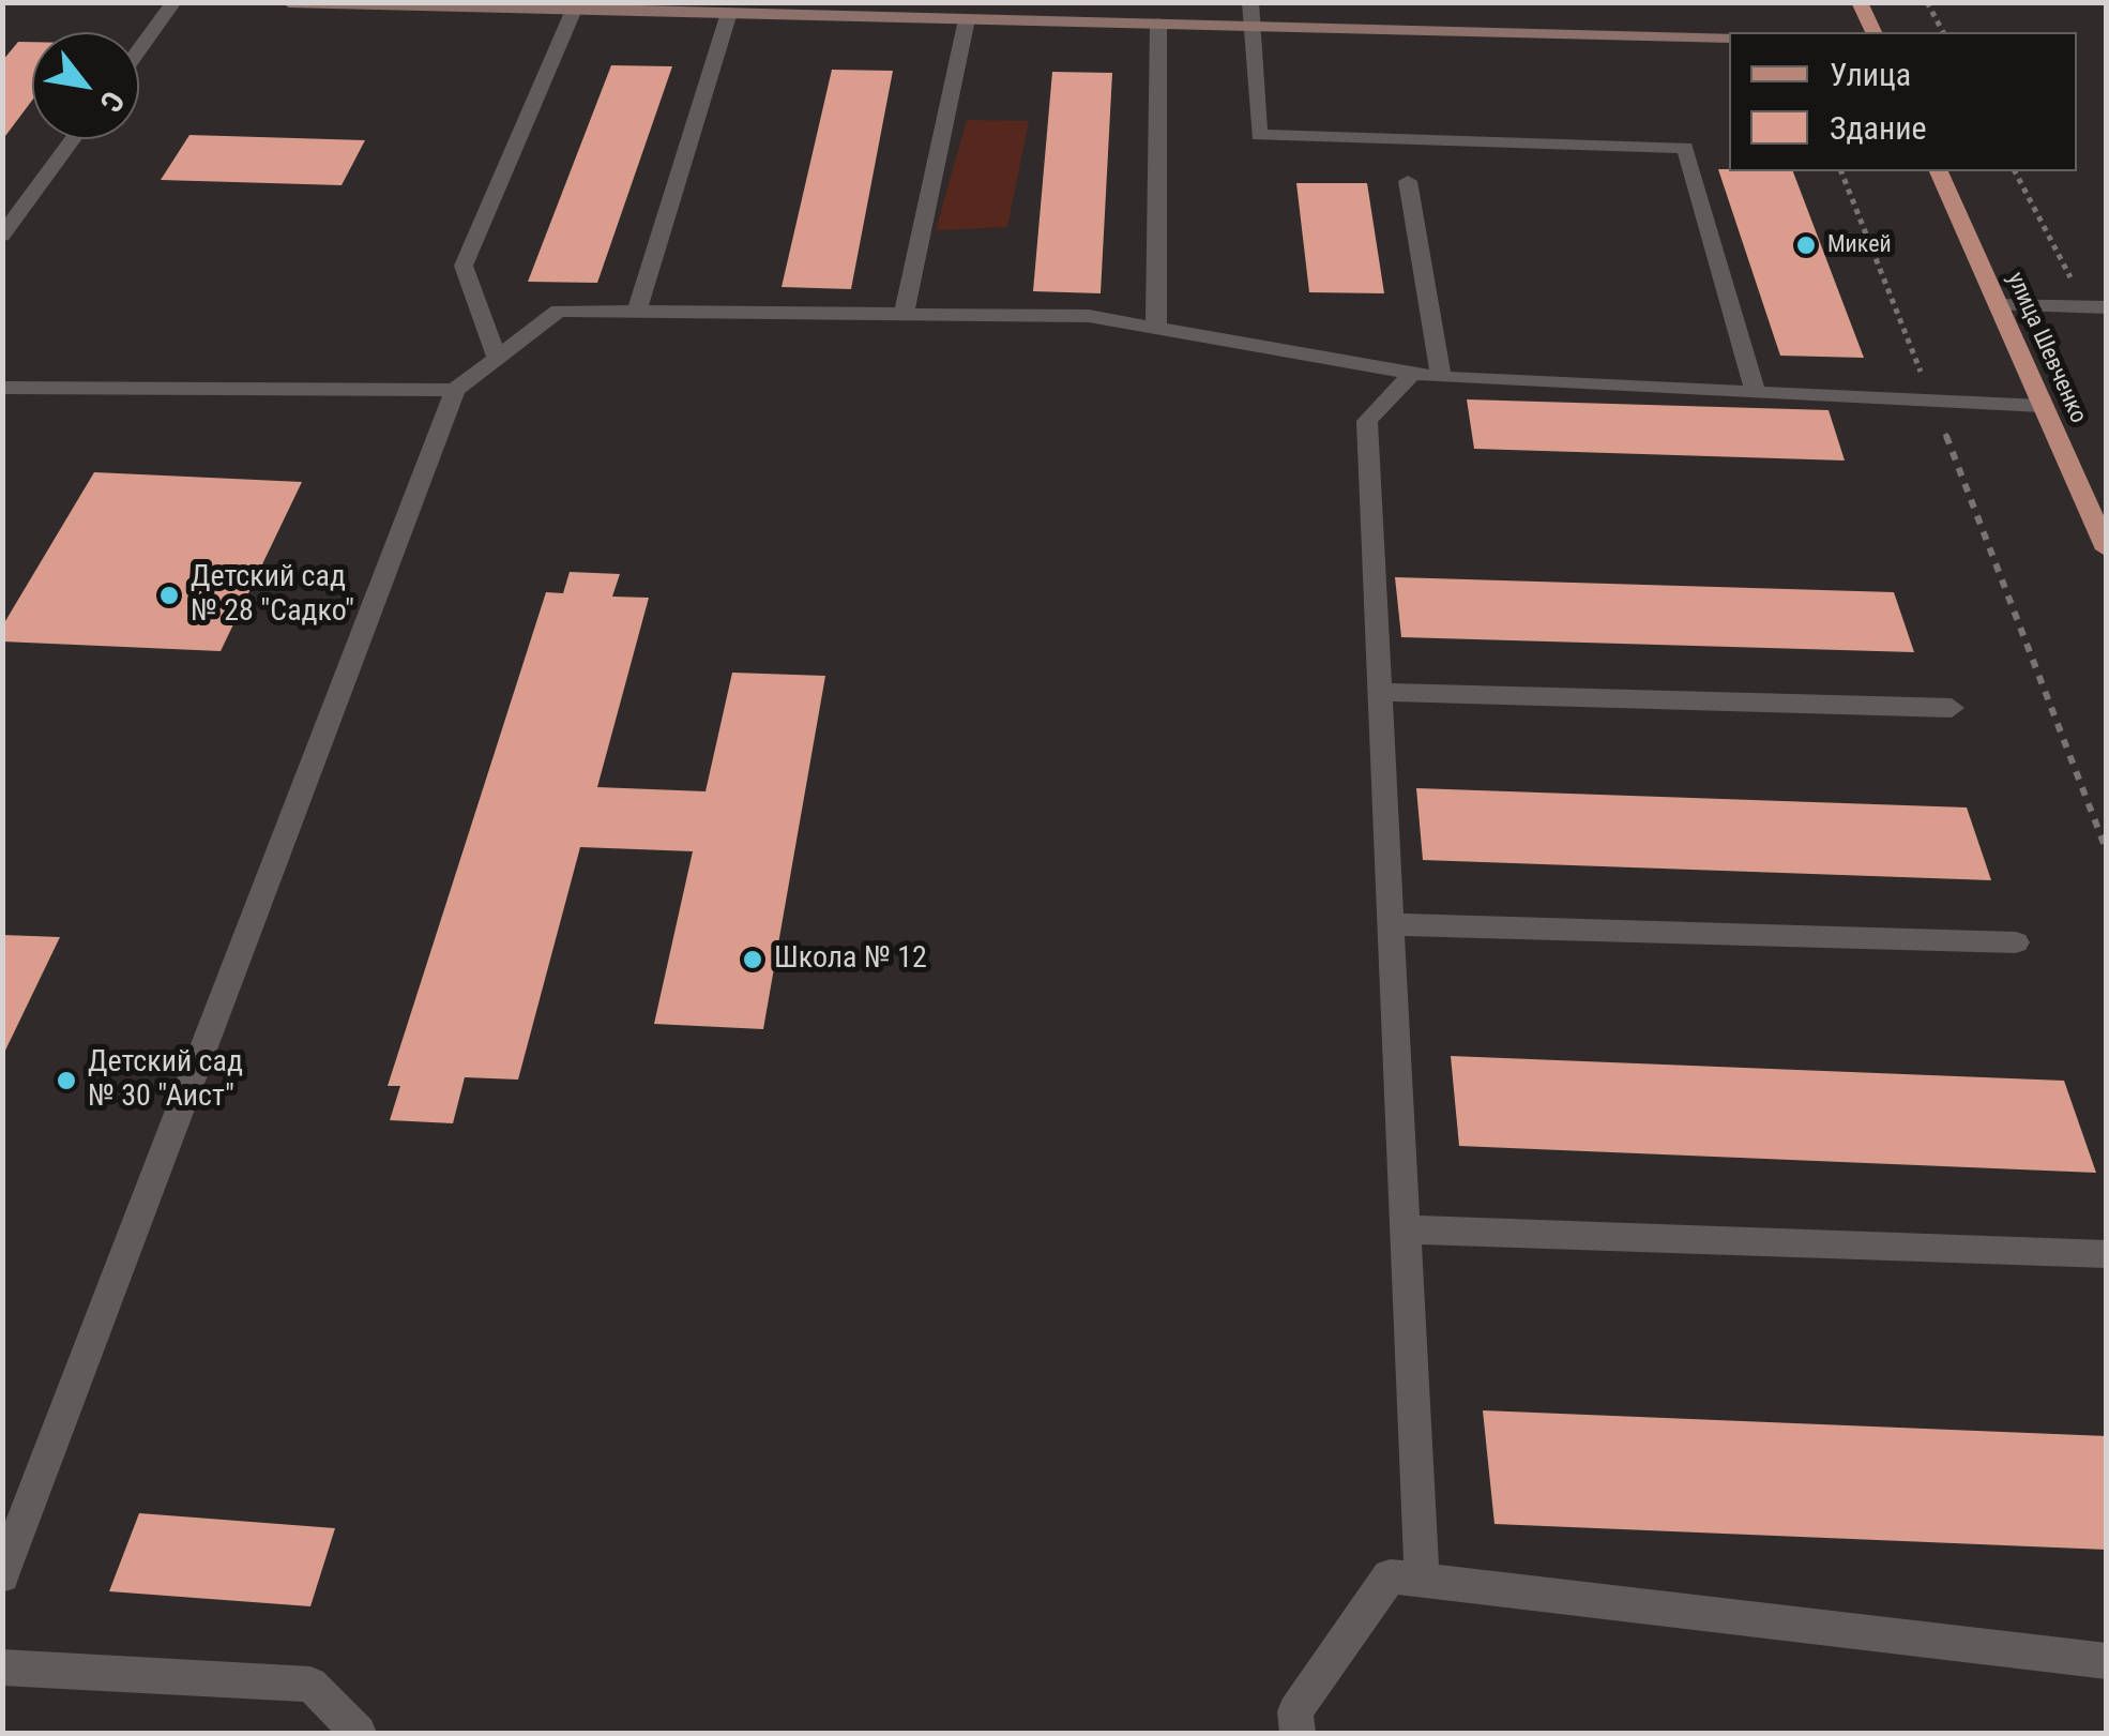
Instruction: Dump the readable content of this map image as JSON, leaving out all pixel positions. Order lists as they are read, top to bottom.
{
  "streets": {
    "main road": ["улица Шевченко"]
  },
  "places": [
    "Микей",
    "Детский сад № 28 \"Садко\"",
    "Школа № 12",
    "Детский сад № 30 \"Аист\""
  ],
  "legend": ["Улица", "Здание"],
  "north": "bottom right"
}
